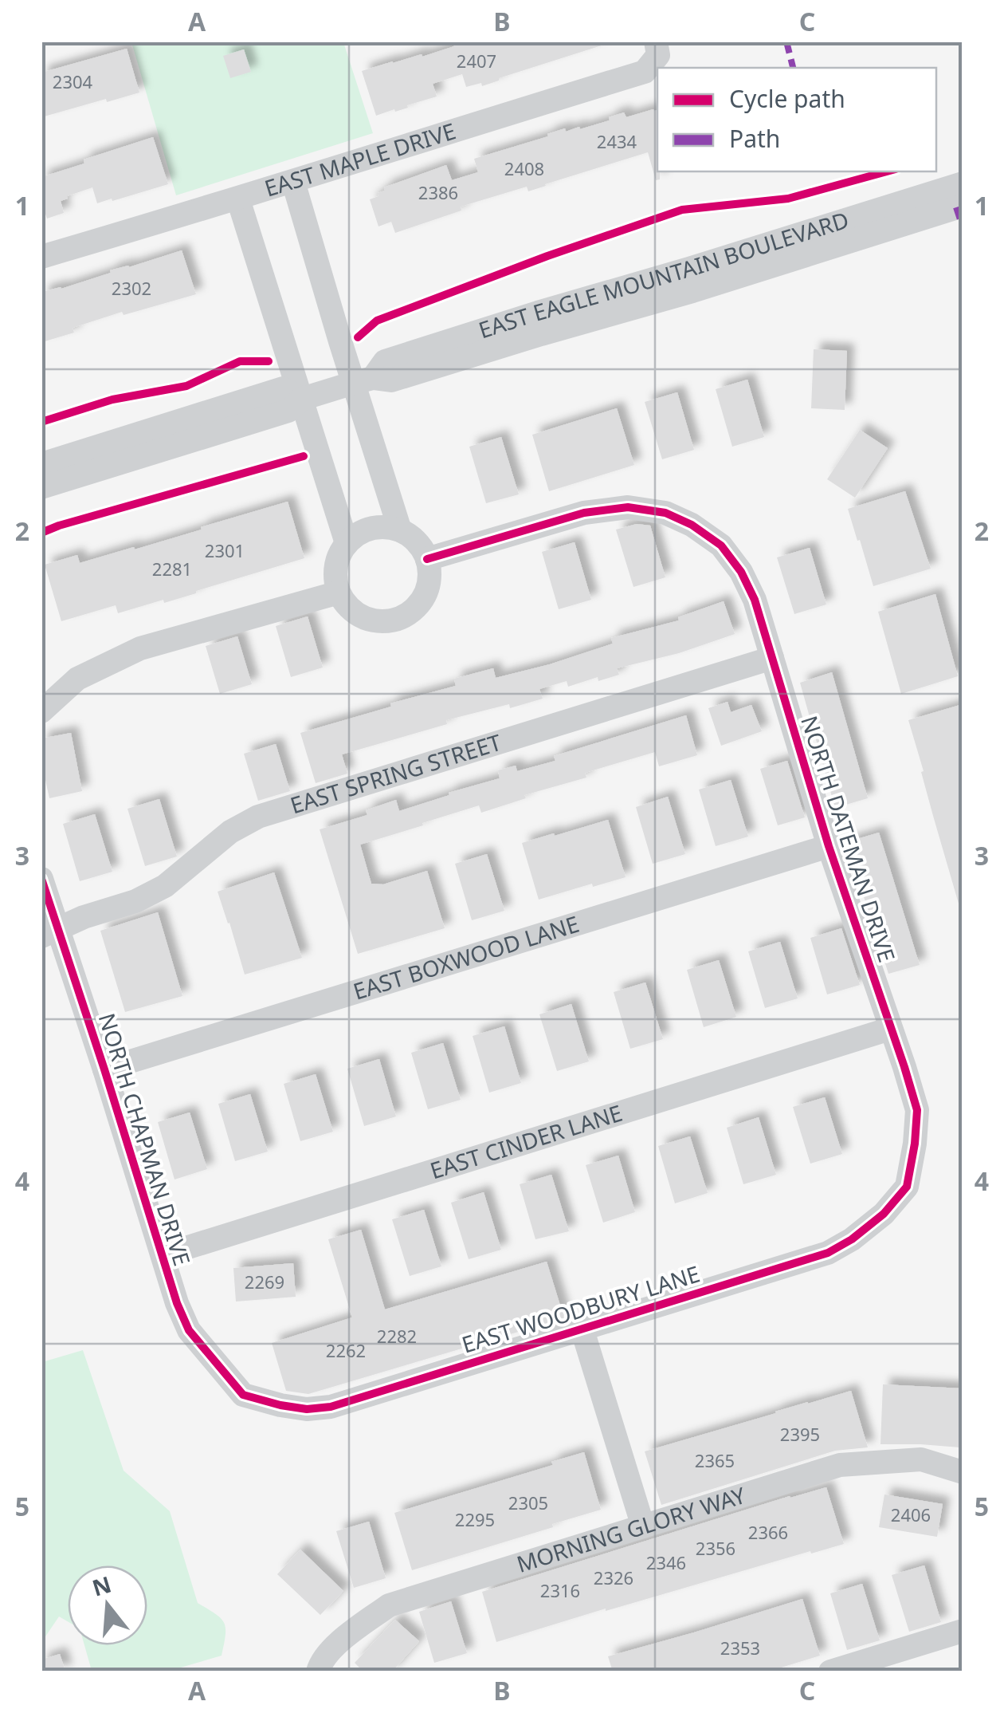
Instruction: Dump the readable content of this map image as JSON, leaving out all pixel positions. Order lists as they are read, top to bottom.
{
  "streets": {
    "street": [
      "EAST MAPLE DRIVE",
      "EAST EAGLE MOUNTAIN BOULEVARD",
      "EAST SPRING STREET",
      "NORTH DATEMAN DRIVE",
      "EAST BOXWOOD LANE",
      "NORTH CHAPMAN DRIVE",
      "EAST CINDER LANE",
      "EAST WOODBURY LANE",
      "MORNING GLORY WAY"
    ]
  },
  "crossings": [
    ["EAST SPRING STREET", "NORTH DATEMAN DRIVE"],
    ["EAST SPRING STREET", "NORTH CHAPMAN DRIVE"],
    ["NORTH DATEMAN DRIVE", "EAST BOXWOOD LANE"],
    ["NORTH DATEMAN DRIVE", "EAST CINDER LANE"],
    ["NORTH DATEMAN DRIVE", "EAST WOODBURY LANE"],
    ["EAST BOXWOOD LANE", "NORTH CHAPMAN DRIVE"],
    ["NORTH CHAPMAN DRIVE", "EAST CINDER LANE"],
    ["NORTH CHAPMAN DRIVE", "EAST WOODBURY LANE"]
  ],
  "house_numbers": [
    "2407",
    "2304",
    "2434",
    "2408",
    "2386",
    "2302",
    "2301",
    "2281",
    "2269",
    "2282",
    "2262",
    "2395",
    "2365",
    "2305",
    "2406",
    "2295",
    "2366",
    "2356",
    "2346",
    "2326",
    "2316",
    "2353"
  ],
  "legend": ["Cycle path", "Path"],
  "north": "top",
  "grid": {
    "columns": ["A", "B", "C"],
    "rows": [
      "1",
      "2",
      "3",
      "4",
      "5"
    ]
  }
}
